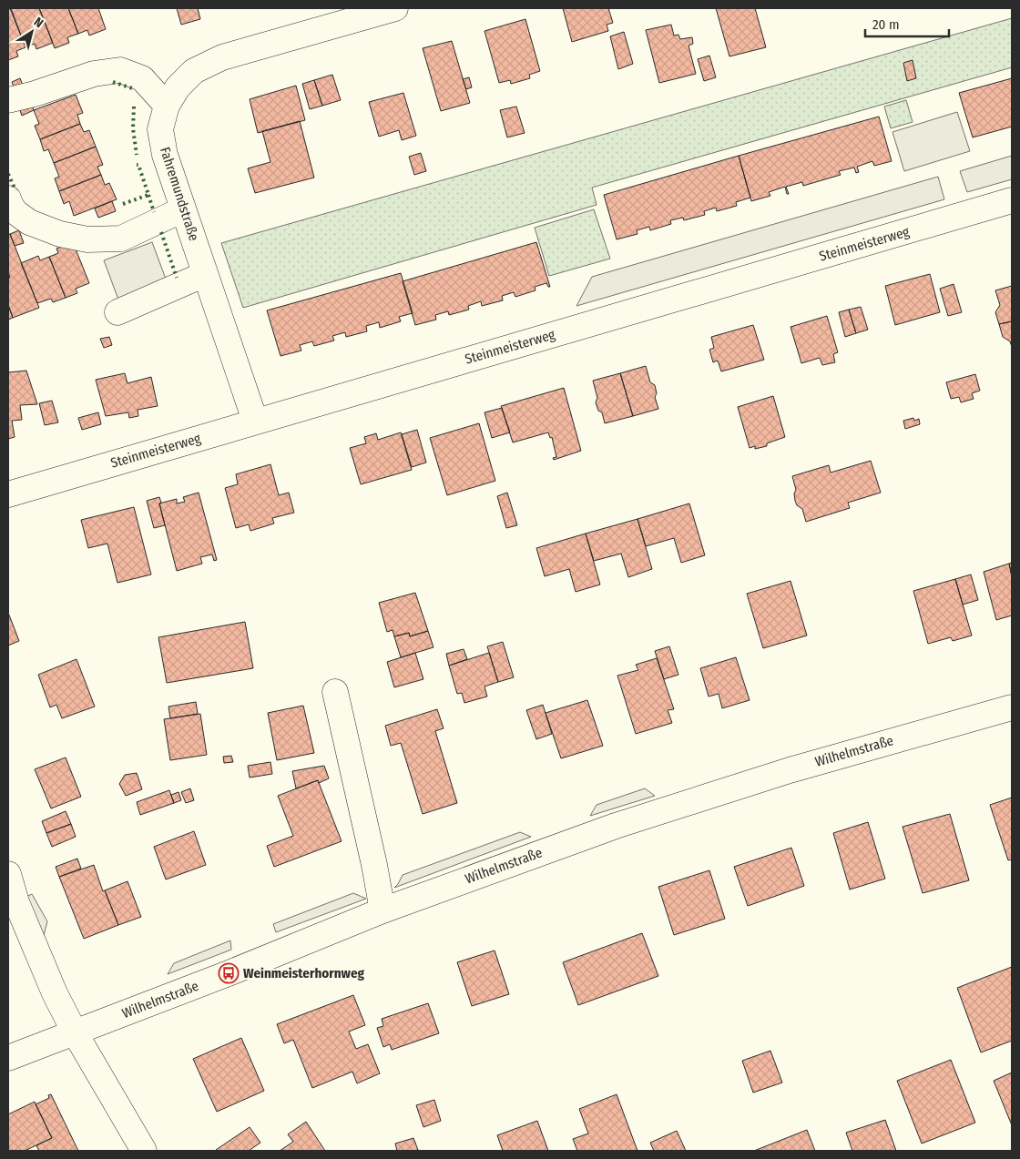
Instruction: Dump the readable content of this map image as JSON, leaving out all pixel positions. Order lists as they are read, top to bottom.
{
  "streets": {
    "street": ["Fahremundstraße", "Steinmeisterweg", "Wilhelmstraße"]
  },
  "crossings": [
    ["Fahremundstraße", "Steinmeisterweg"]
  ],
  "places": {
    "bus stop": ["Weinmeisterhornweg"]
  },
  "scale_bar": "20 m",
  "north": "top right"
}
